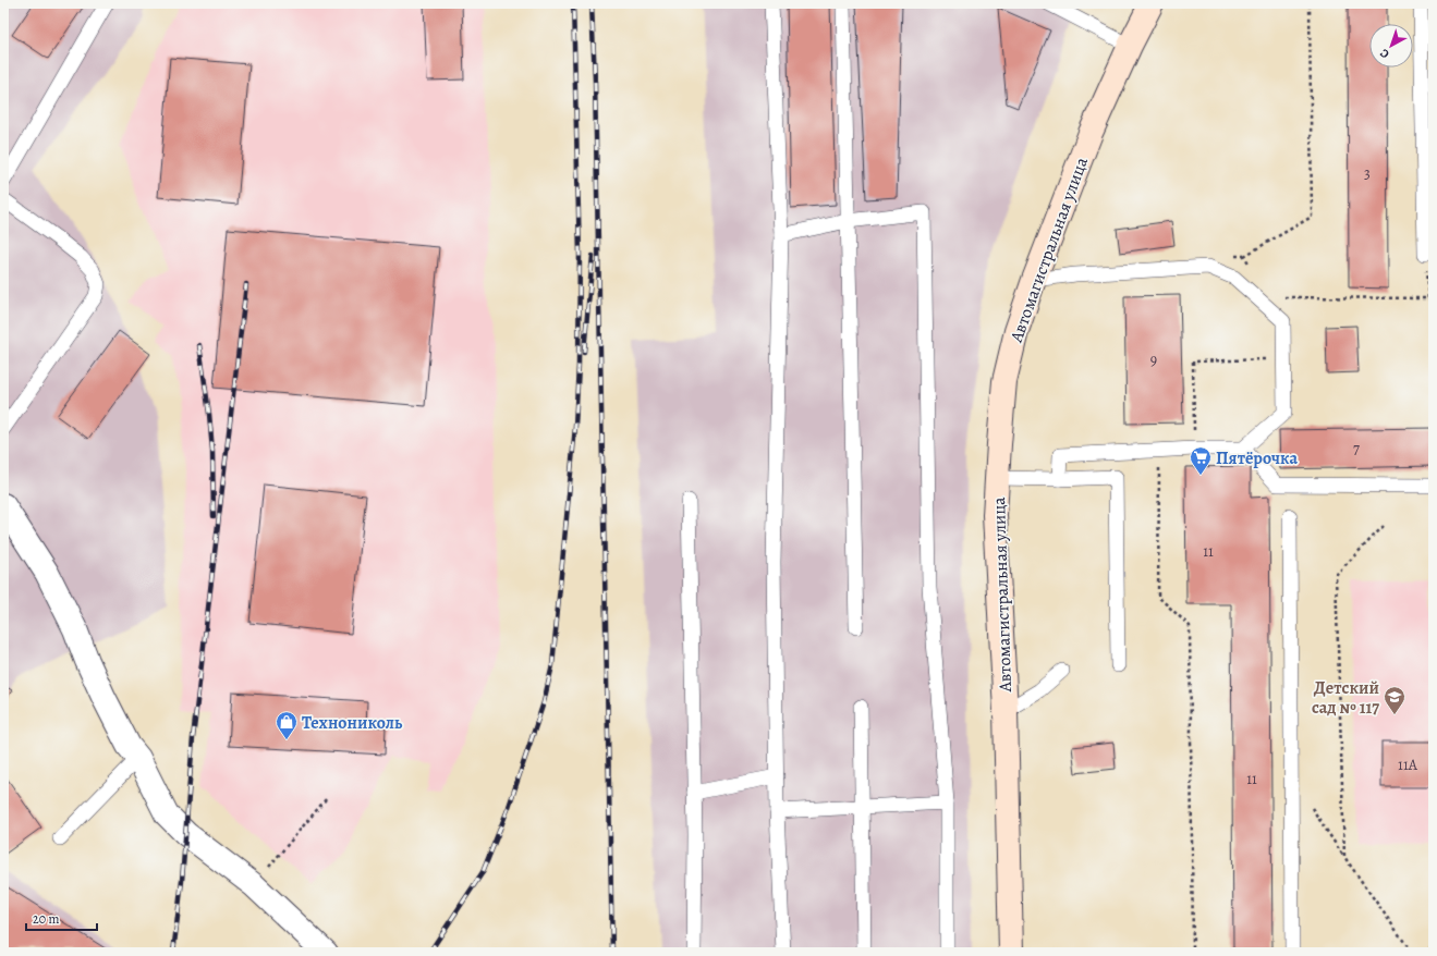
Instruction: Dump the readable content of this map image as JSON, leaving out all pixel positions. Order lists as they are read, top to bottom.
{
  "streets": {
    "main road": ["Автомагистральная улица"]
  },
  "places": {
    "supermarket": ["Пятёрочка"],
    "school or university": ["Детский сад № 117"],
    "shop": ["Технониколь"]
  },
  "house_numbers": [
    "3",
    "9",
    "7",
    "11",
    "11А",
    "11"
  ],
  "scale_bar": "20 m",
  "north": "bottom left"
}
